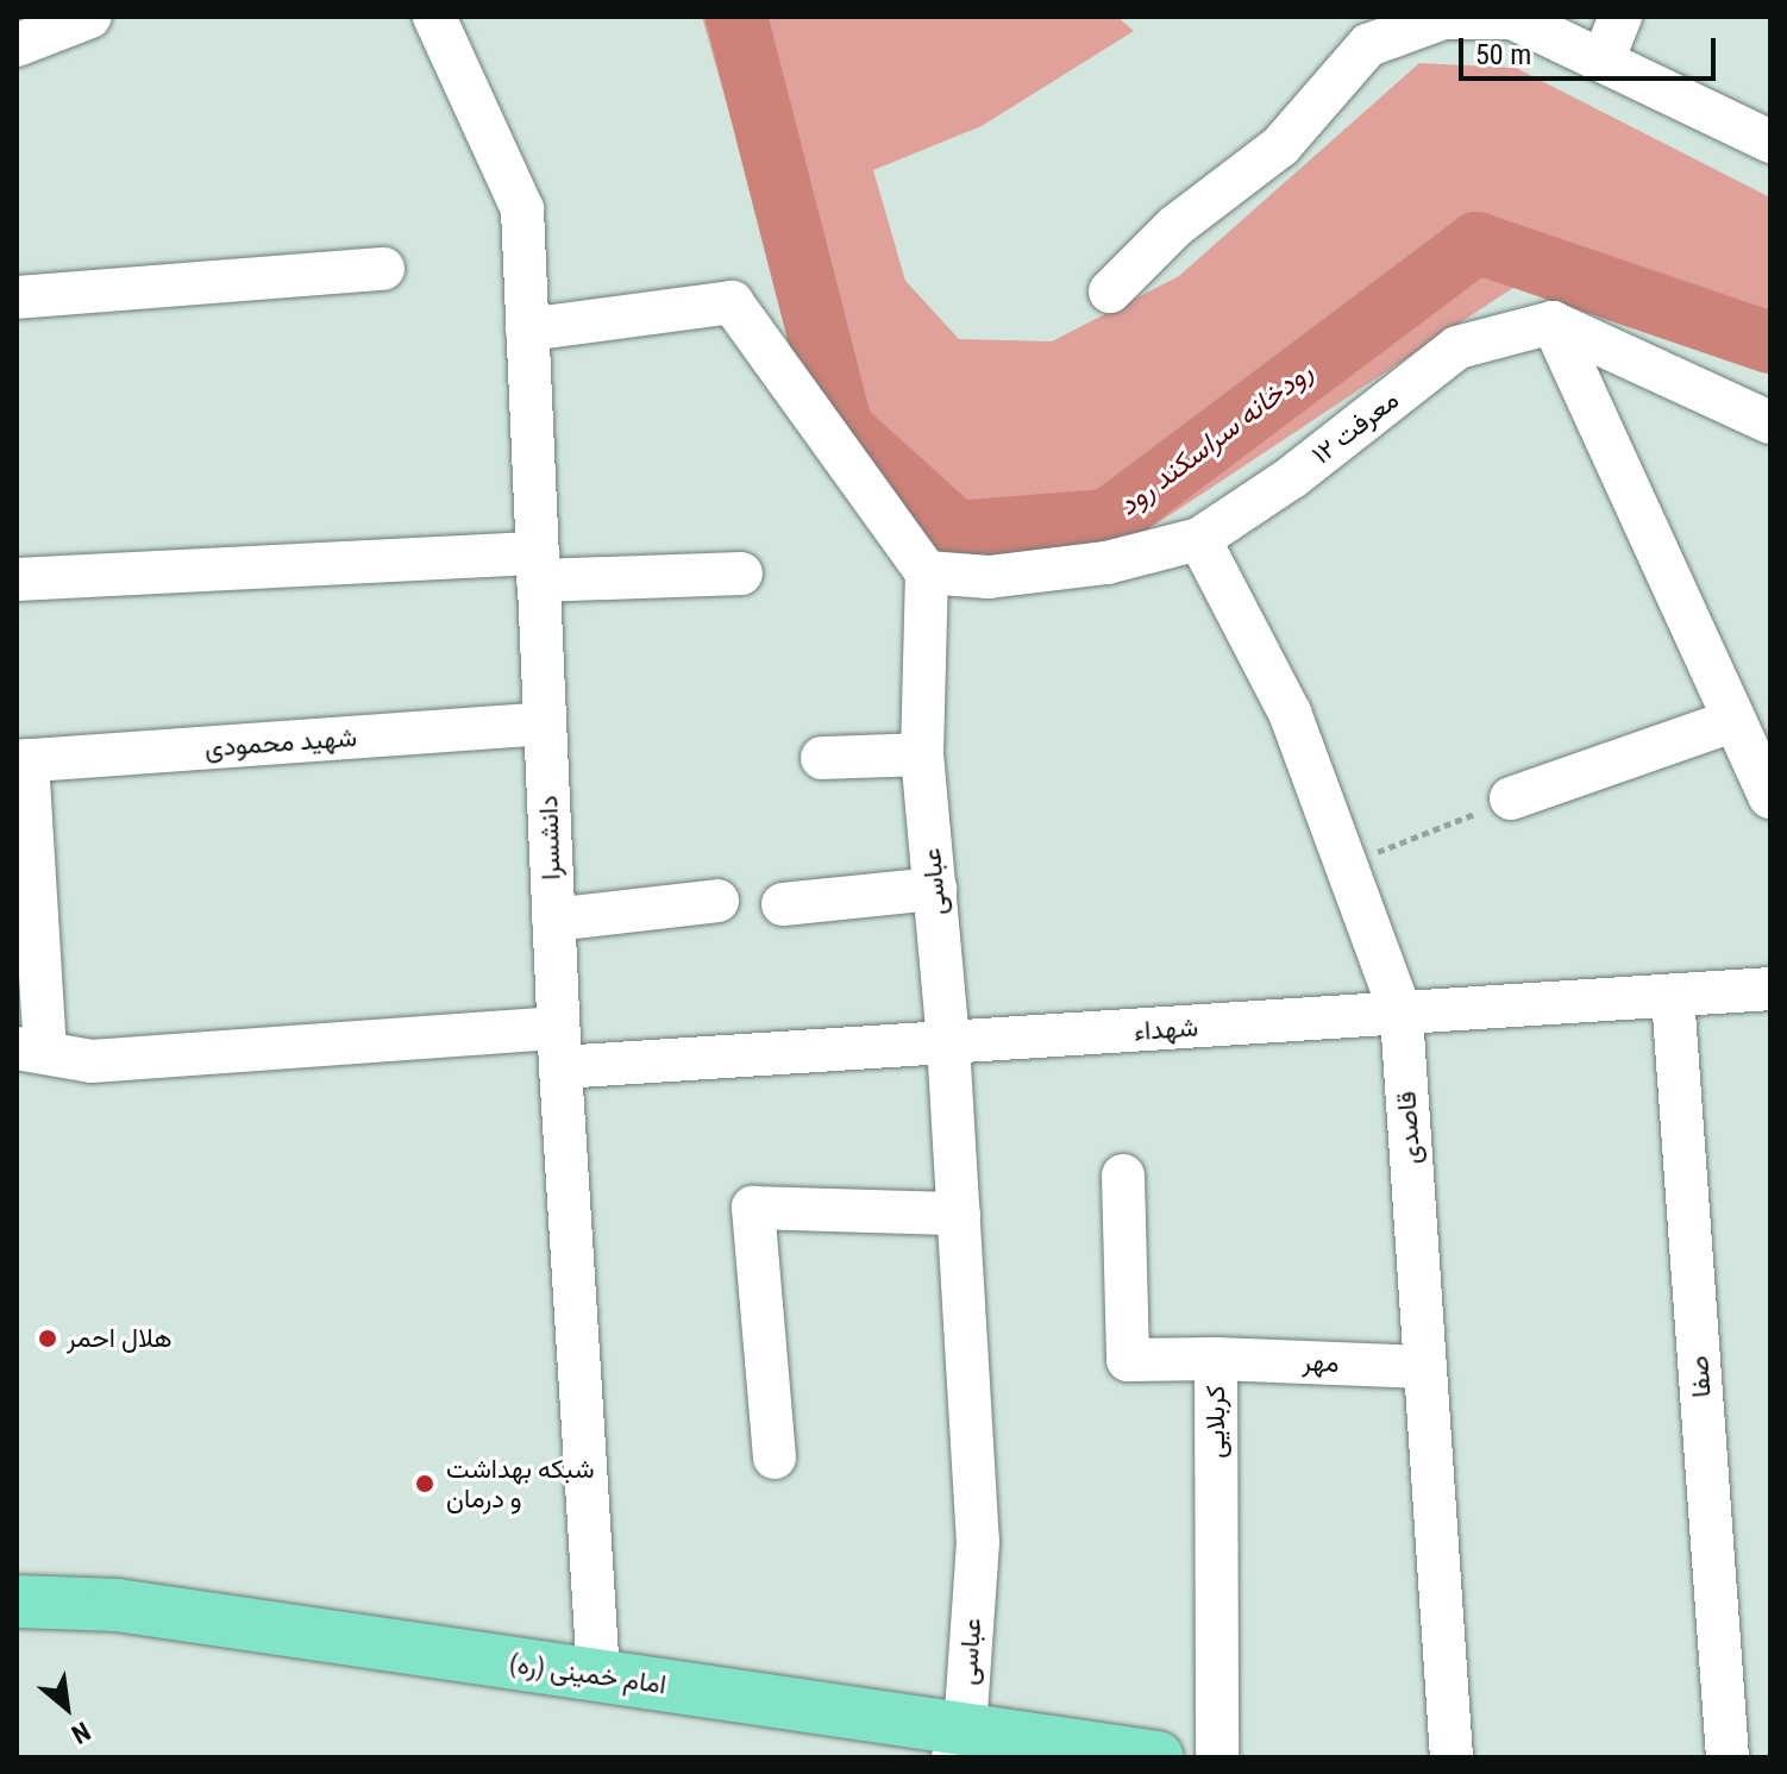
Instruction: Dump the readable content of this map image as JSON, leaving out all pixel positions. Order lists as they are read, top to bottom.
{
  "streets": {
    "main road": ["امام خمینی (ره)"],
    "street": [
      "معرفت ۱۲",
      "شهید محمودی",
      "دانشسرا",
      "عباسی",
      "شهداء",
      "قاصدی",
      "مهر",
      "صفا",
      "کربلایی"
    ]
  },
  "crossings": [
    ["معرفت ۱۲", "عباسی"],
    ["معرفت ۱۲", "قاصدی"],
    ["شهید محمودی", "دانشسرا"],
    ["دانشسرا", "شهداء"],
    ["دانشسرا", "امام خمینی (ره)"],
    ["عباسی", "شهداء"],
    ["عباسی", "امام خمینی (ره)"],
    ["شهداء", "قاصدی"],
    ["شهداء", "صفا"],
    ["قاصدی", "مهر"],
    ["مهر", "کربلایی"]
  ],
  "water": ["رودخانه سراسکند رود"],
  "places": ["هلال احمر", "شبکه بهداشت و درمان"],
  "scale_bar": "50 m",
  "north": "bottom right"
}
